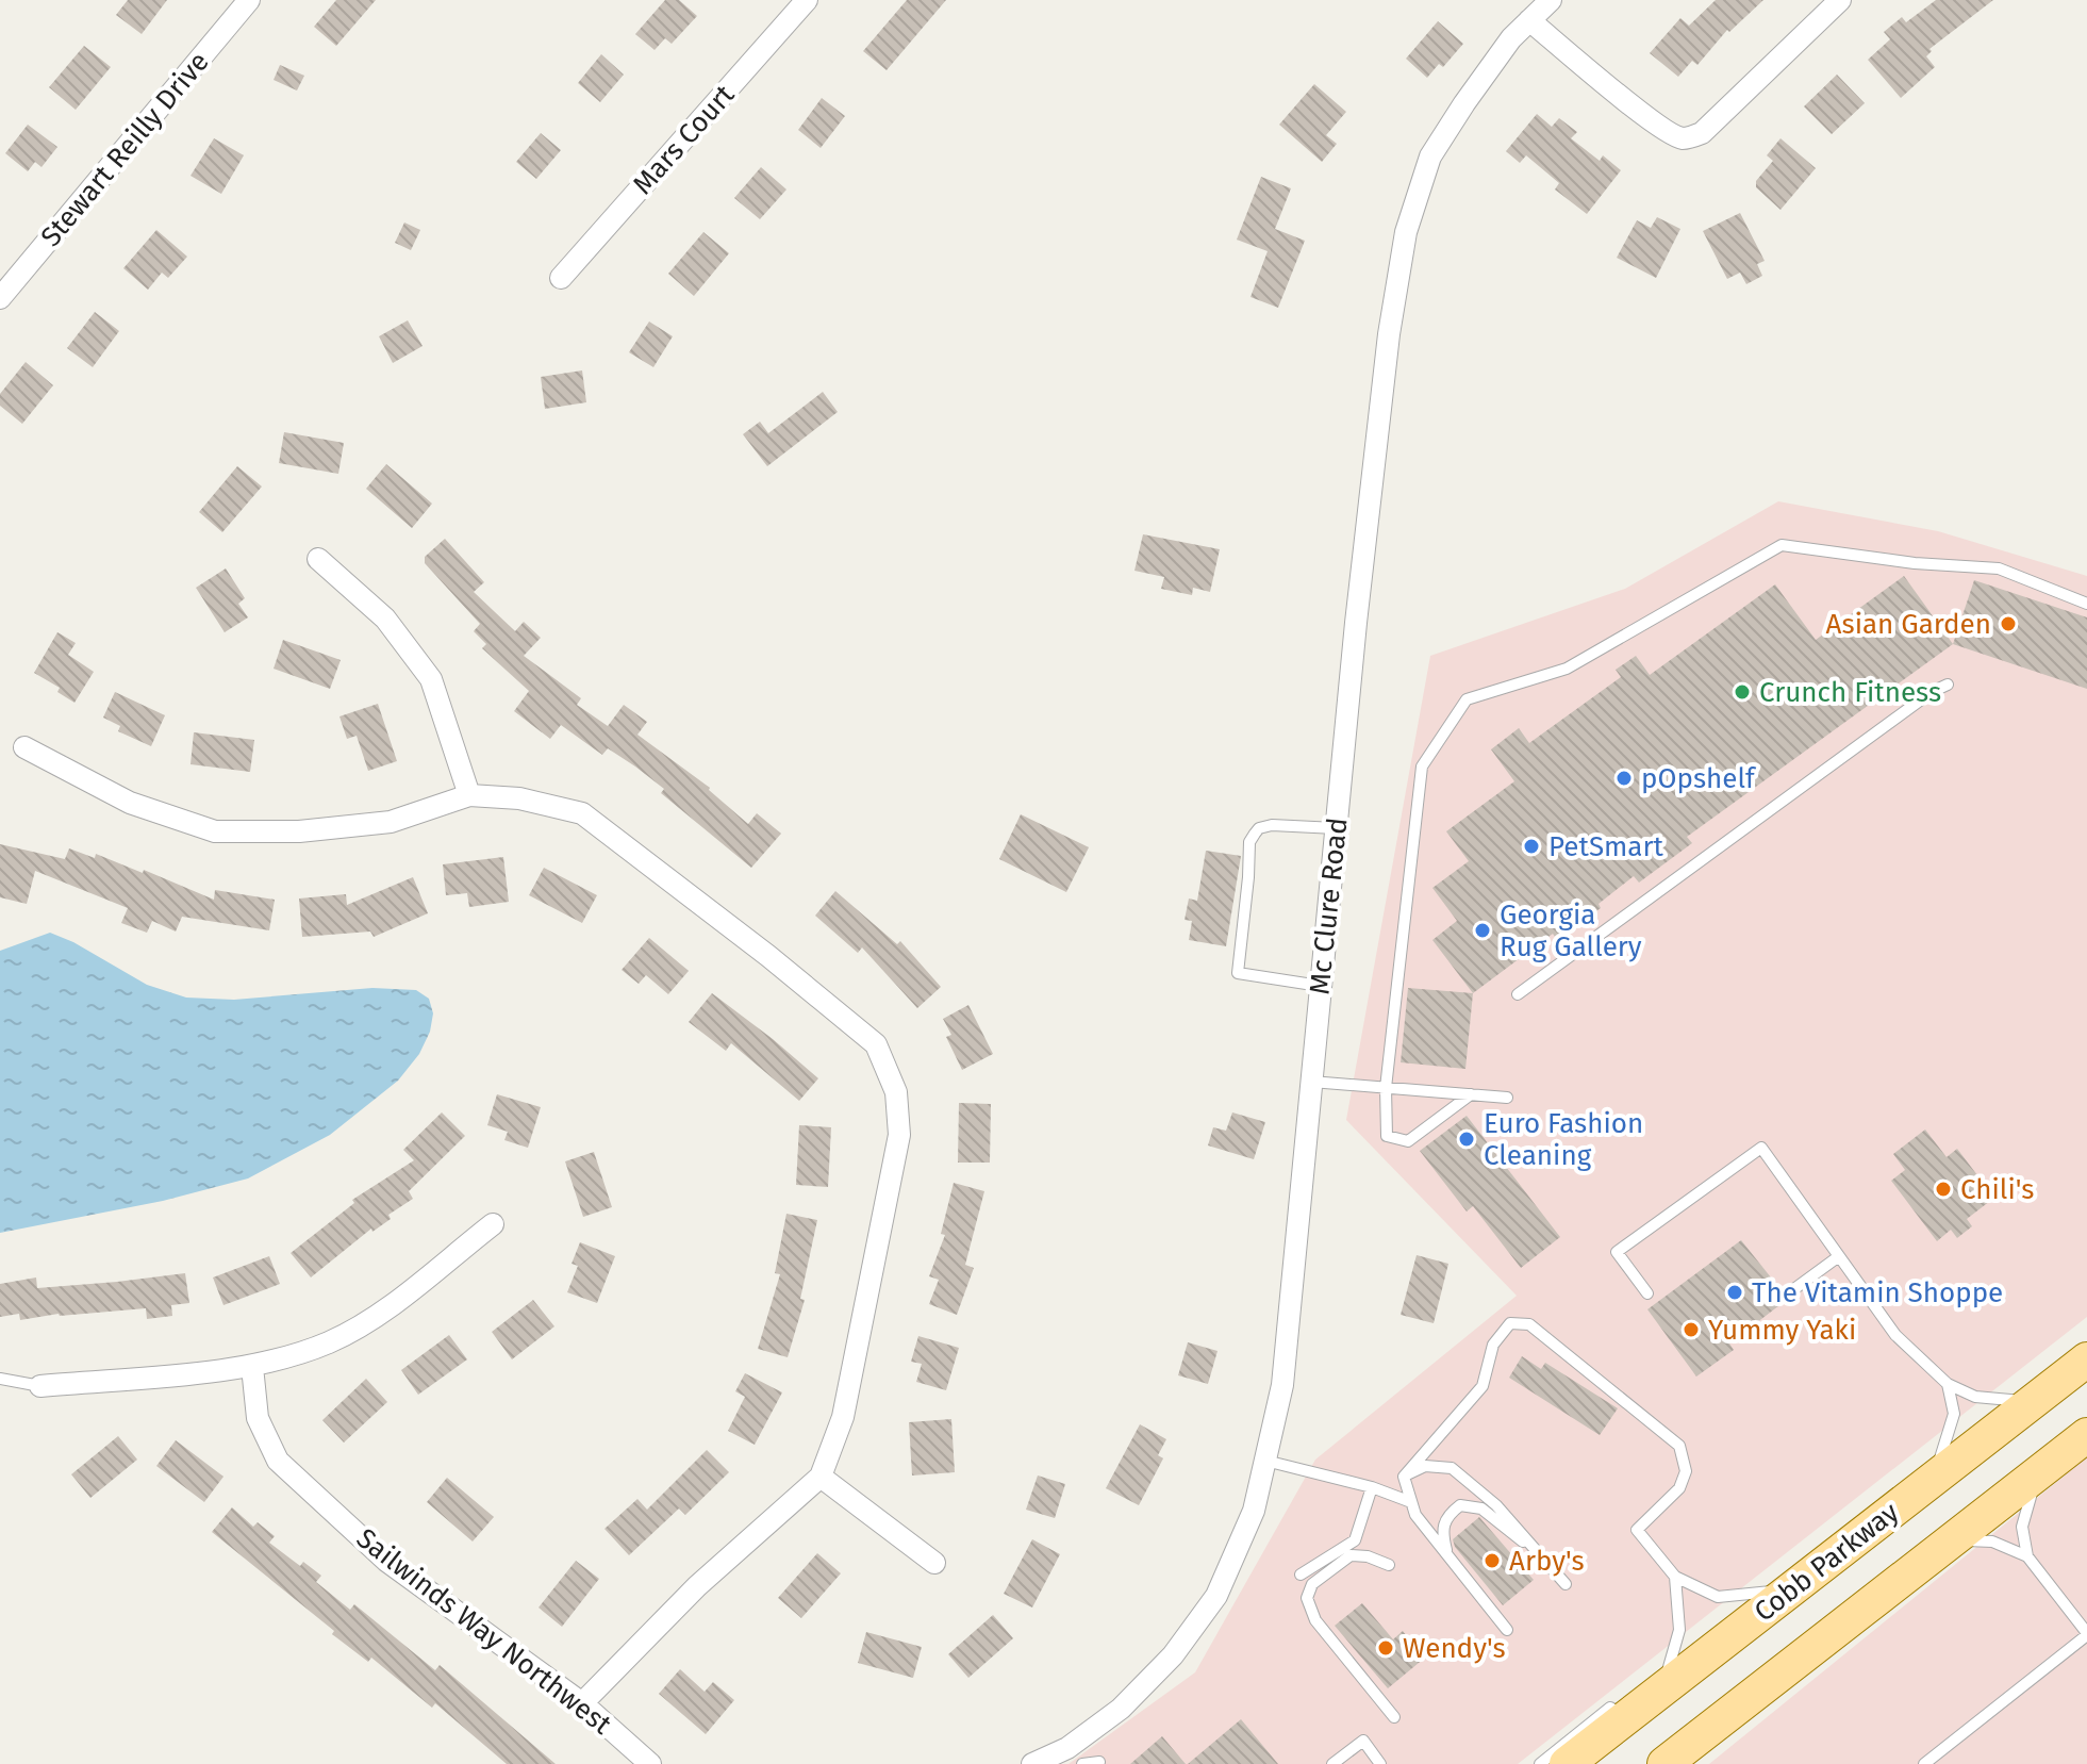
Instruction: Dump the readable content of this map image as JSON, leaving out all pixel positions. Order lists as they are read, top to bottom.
{
  "streets": {
    "main road": ["Cobb Parkway"],
    "street": [
      "Mars Court",
      "Stewart Reilly Drive",
      "Mc Clure Road",
      "Sailwinds Way Northwest"
    ]
  },
  "places": [
    "Asian Garden",
    "Crunch Fitness",
    "pOpshelf",
    "PetSmart",
    "Georgia Rug Gallery",
    "Euro Fashion Cleaning",
    "Chili's",
    "The Vitamin Shoppe",
    "Yummy Yaki",
    "Arby's",
    "Wendy's"
  ]
}
